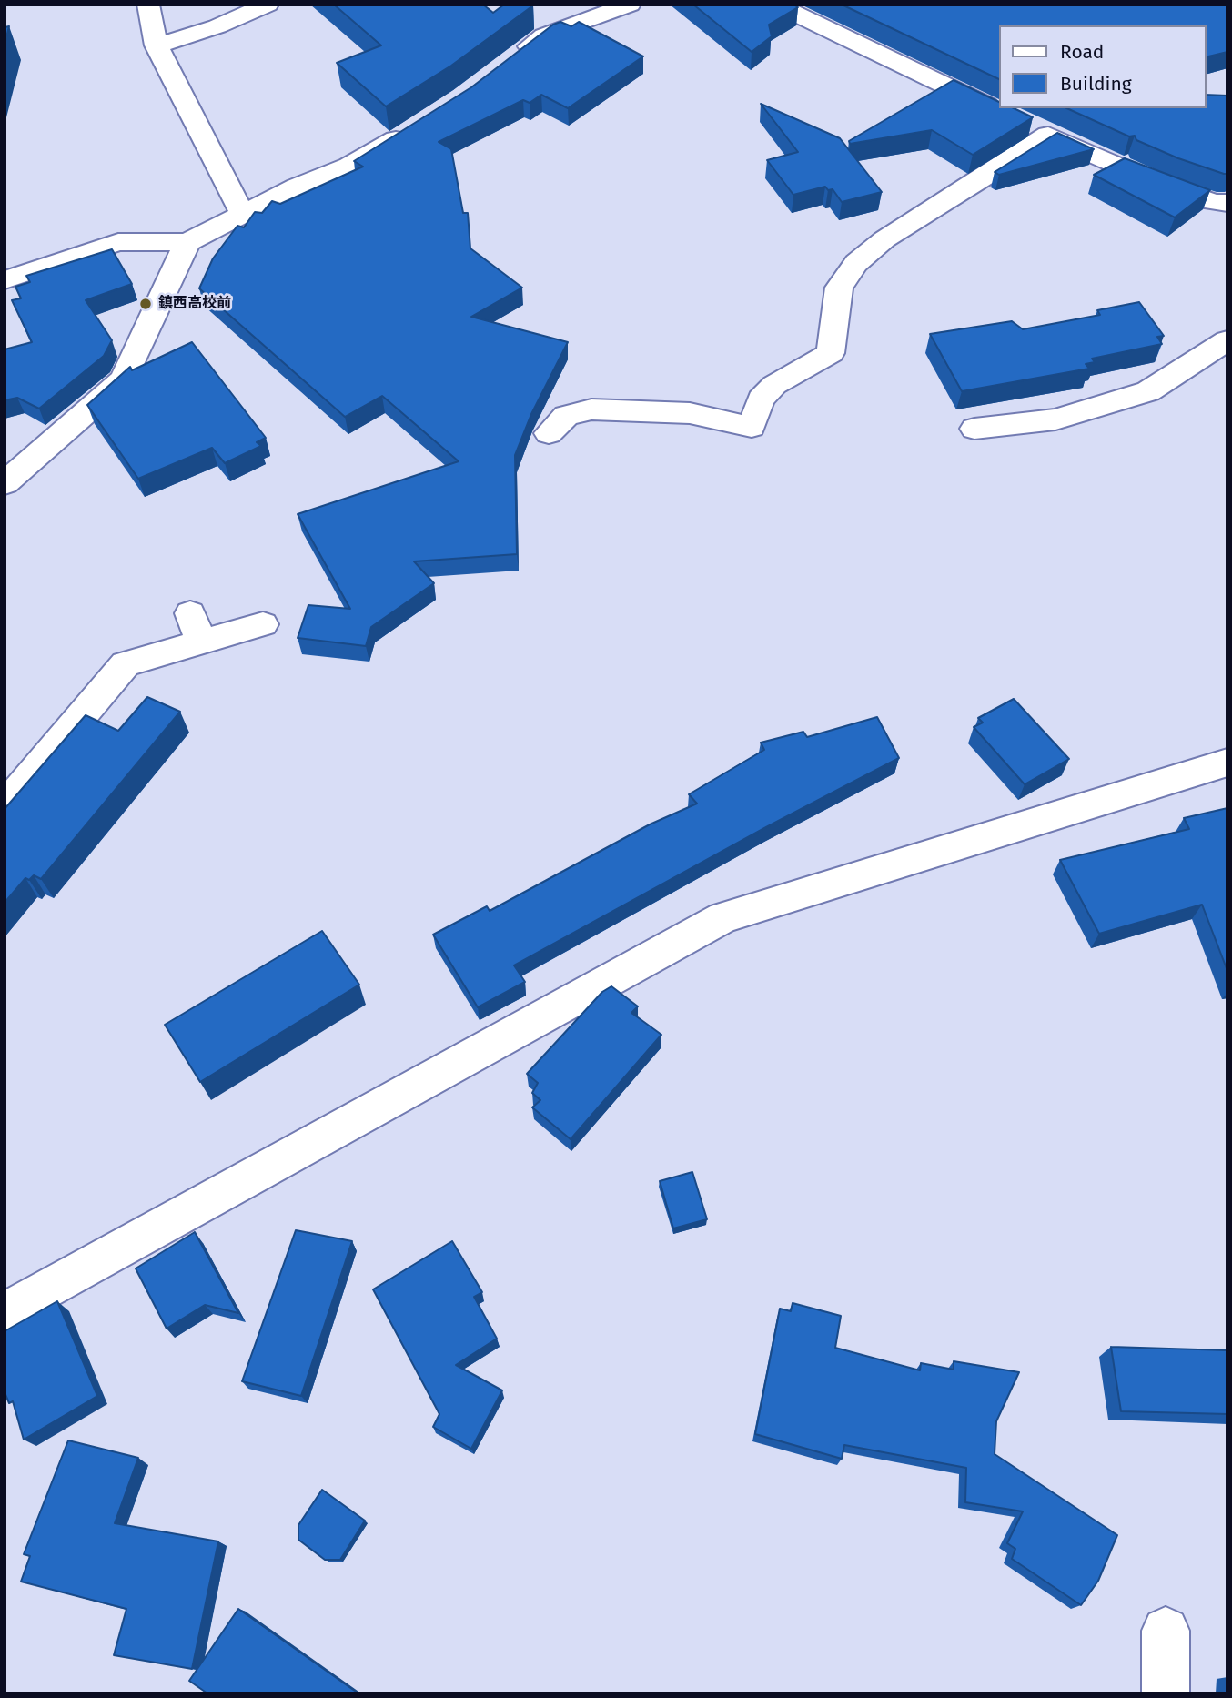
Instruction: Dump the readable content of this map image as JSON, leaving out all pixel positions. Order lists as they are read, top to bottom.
{
  "places": ["鎮西高校前"],
  "legend": ["Road", "Building"]
}
